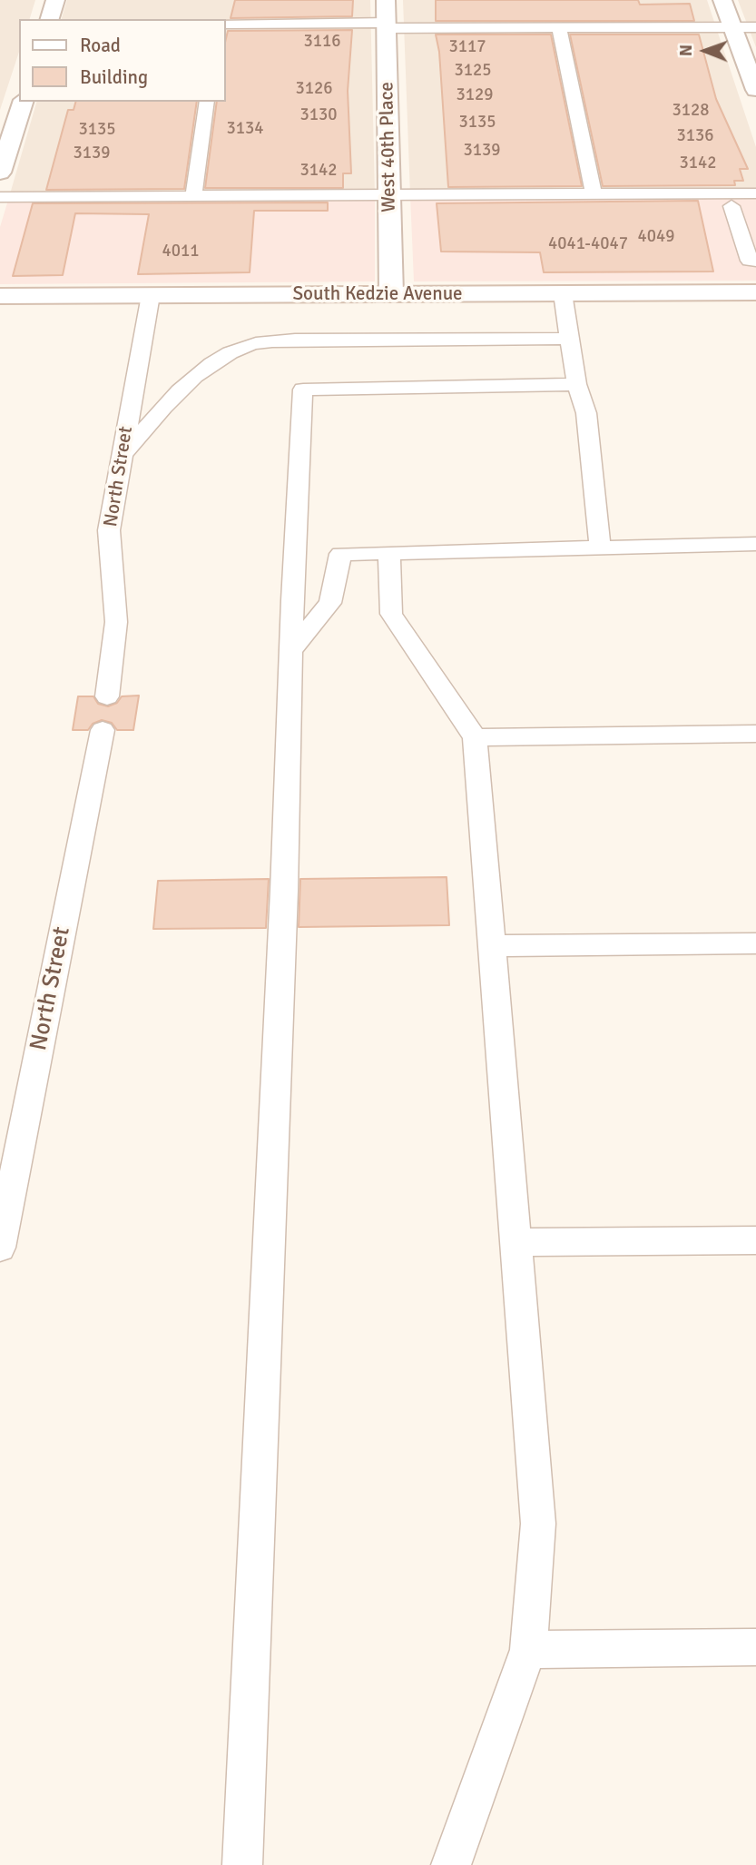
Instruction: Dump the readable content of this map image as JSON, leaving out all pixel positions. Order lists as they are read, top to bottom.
{
  "streets": {
    "street": ["West 40th Place", "South Kedzie Avenue"],
    "lane": ["North Street"]
  },
  "crossings": [
    ["West 40th Place", "South Kedzie Avenue"],
    ["South Kedzie Avenue", "North Street"]
  ],
  "house_numbers": [
    "3116",
    "3117",
    "3125",
    "3126",
    "3129",
    "3128",
    "3130",
    "3135",
    "3134",
    "3135",
    "3136",
    "3139",
    "3139",
    "3142",
    "3142",
    "4049",
    "4041-4047",
    "4011"
  ],
  "legend": ["Road", "Building"],
  "north": "left"
}
